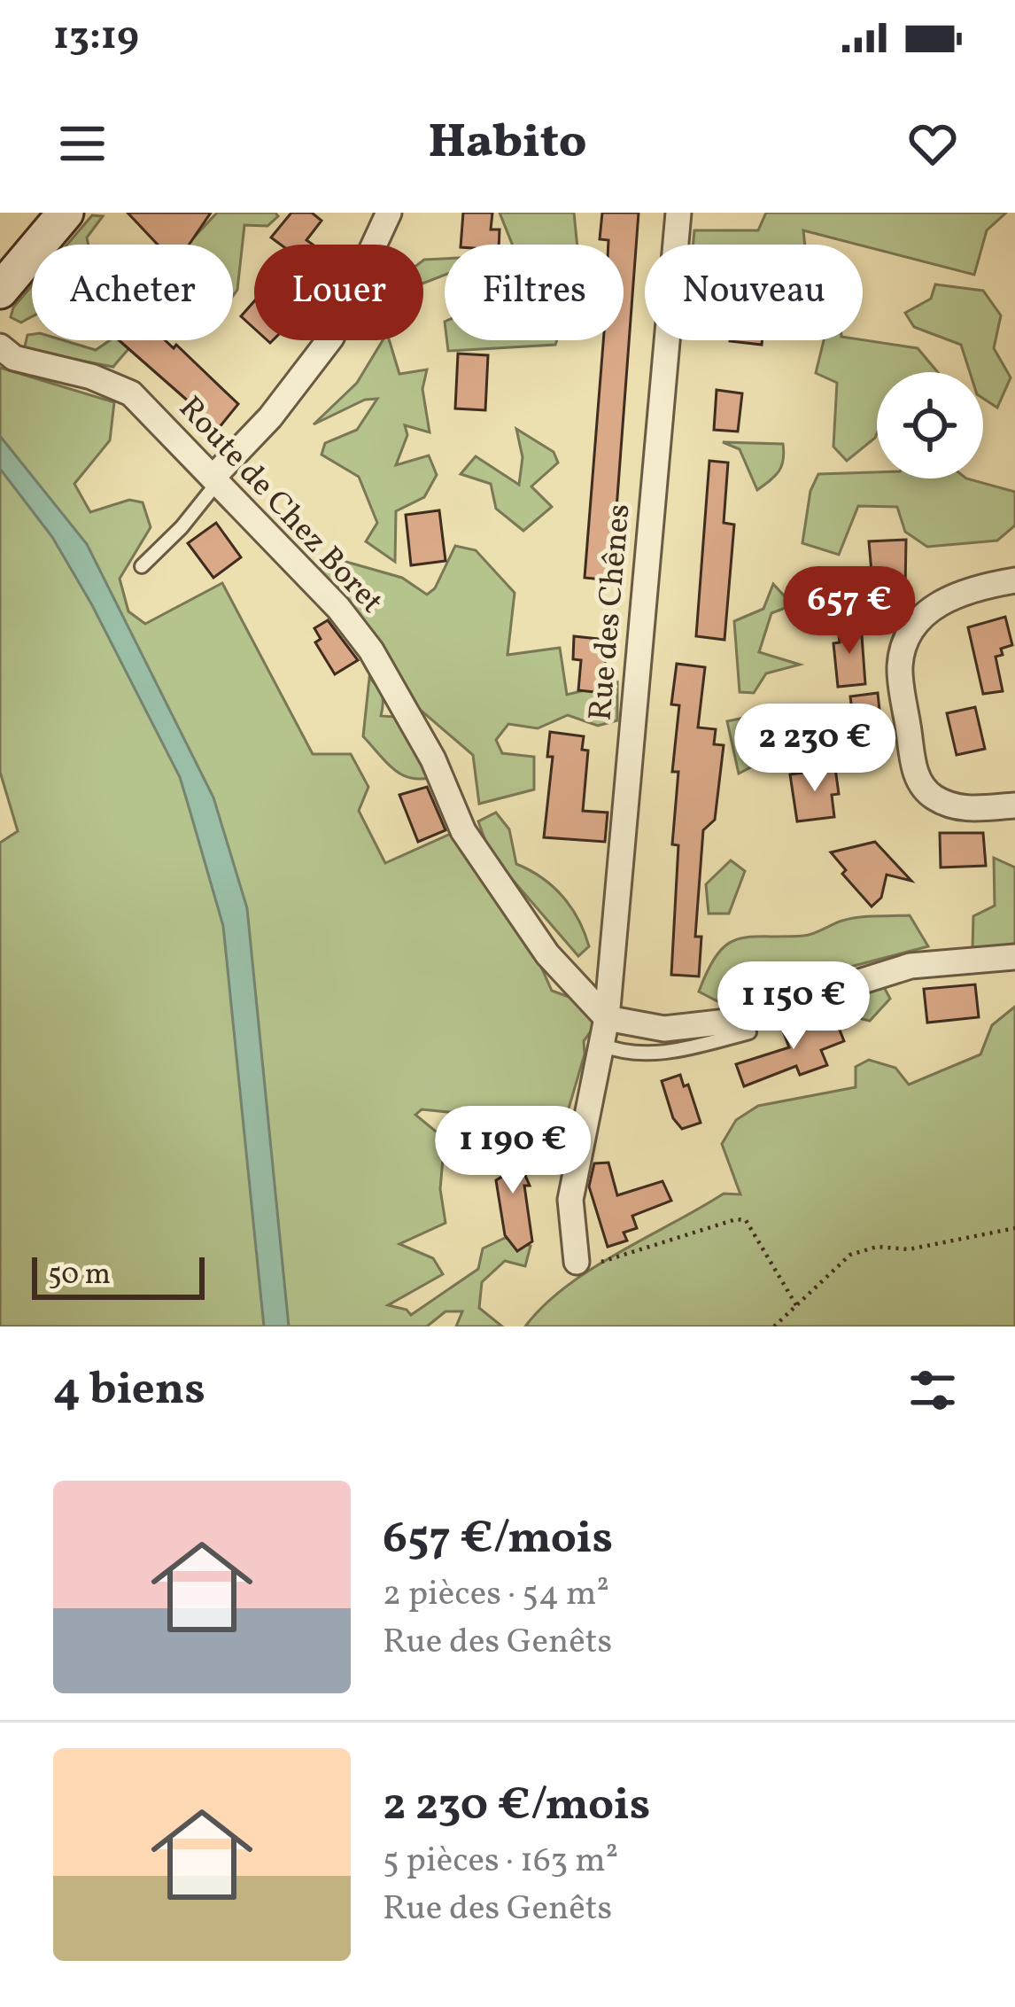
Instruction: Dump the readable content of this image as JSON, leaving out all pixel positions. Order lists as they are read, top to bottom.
{
  "streets": {
    "street": ["Route de Chez Boret", "Rue des Chênes"]
  },
  "crossings": [
    ["Route de Chez Boret", "Rue des Chênes"]
  ],
  "scale_bar": "50 m",
  "page": {
    "status": "13:19",
    "header": "Habito",
    "chip": [
      "Acheter",
      "Louer",
      "Filtres",
      "Nouveau"
    ],
    "price": [
      "657 €",
      "2 230 €",
      "1 150 €",
      "1 190 €"
    ],
    "scale": "50 m",
    "heading": "4 biens",
    "list": [
      {
        "name": "657 €/mois",
        "note": "2 pièces · 54 m² · Rue des Genêts"
      },
      {
        "name": "2 230 €/mois",
        "note": "5 pièces · 163 m² · Rue des Genêts"
      }
    ]
  }
}
